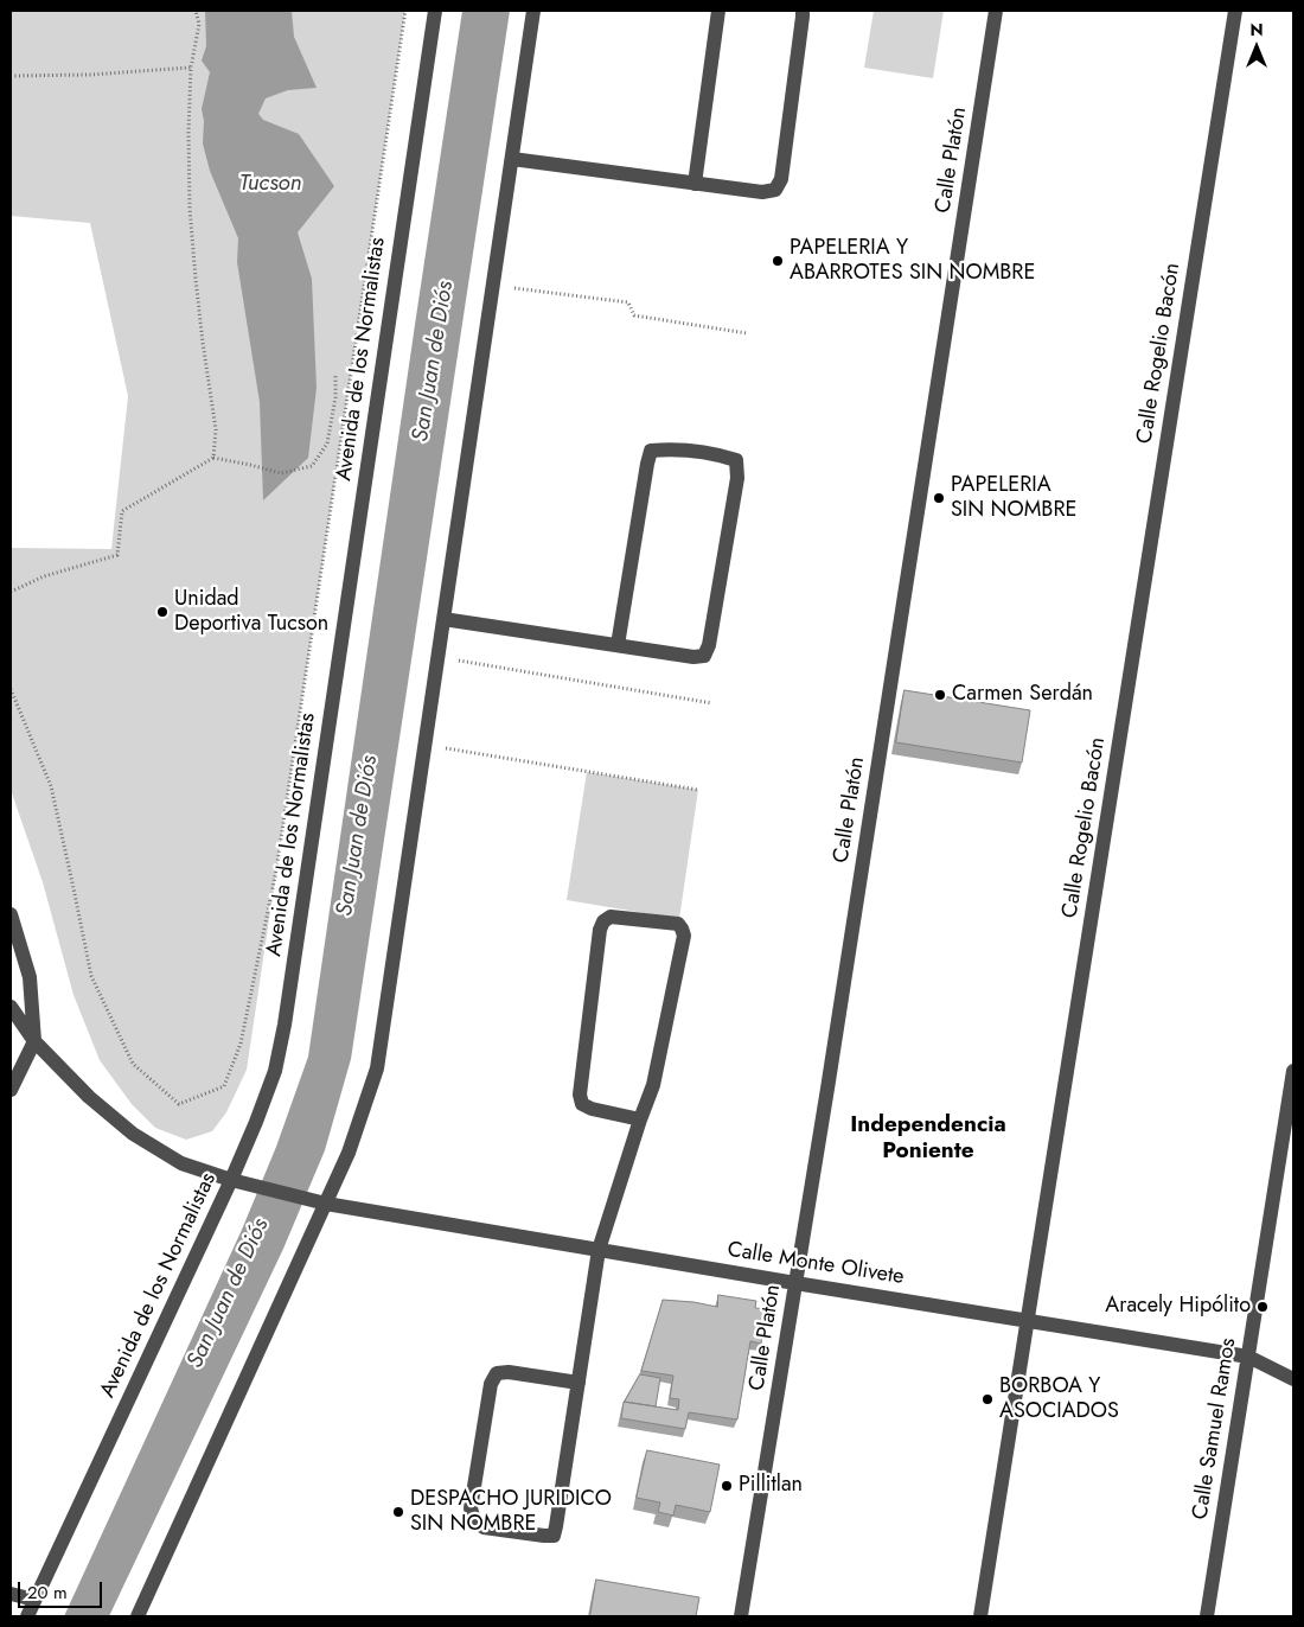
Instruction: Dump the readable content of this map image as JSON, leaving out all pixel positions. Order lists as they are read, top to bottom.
{
  "streets": {
    "street": [
      "Calle Platón",
      "Calle Rogelio Bacón",
      "Avenida de los Normalistas",
      "Calle Monte Olivete",
      "Calle Samuel Ramos"
    ]
  },
  "crossings": [
    ["Calle Platón", "Calle Monte Olivete"],
    ["Calle Rogelio Bacón", "Calle Monte Olivete"],
    ["Avenida de los Normalistas", "Calle Monte Olivete"],
    ["Calle Monte Olivete", "Calle Samuel Ramos"]
  ],
  "districts": ["Independencia Poniente"],
  "water": ["Tucson", "San Juan de Diós"],
  "places": [
    "PAPELERIA Y ABARROTES SIN NOMBRE",
    "PAPELERIA SIN NOMBRE",
    "Unidad Deportiva Tucson",
    "Carmen Serdán",
    "Aracely Hipólito",
    "BORBOA Y ASOCIADOS",
    "Pillitlan",
    "DESPACHO JURIDICO SIN NOMBRE"
  ],
  "scale_bar": "20 m",
  "north": "top"
}
